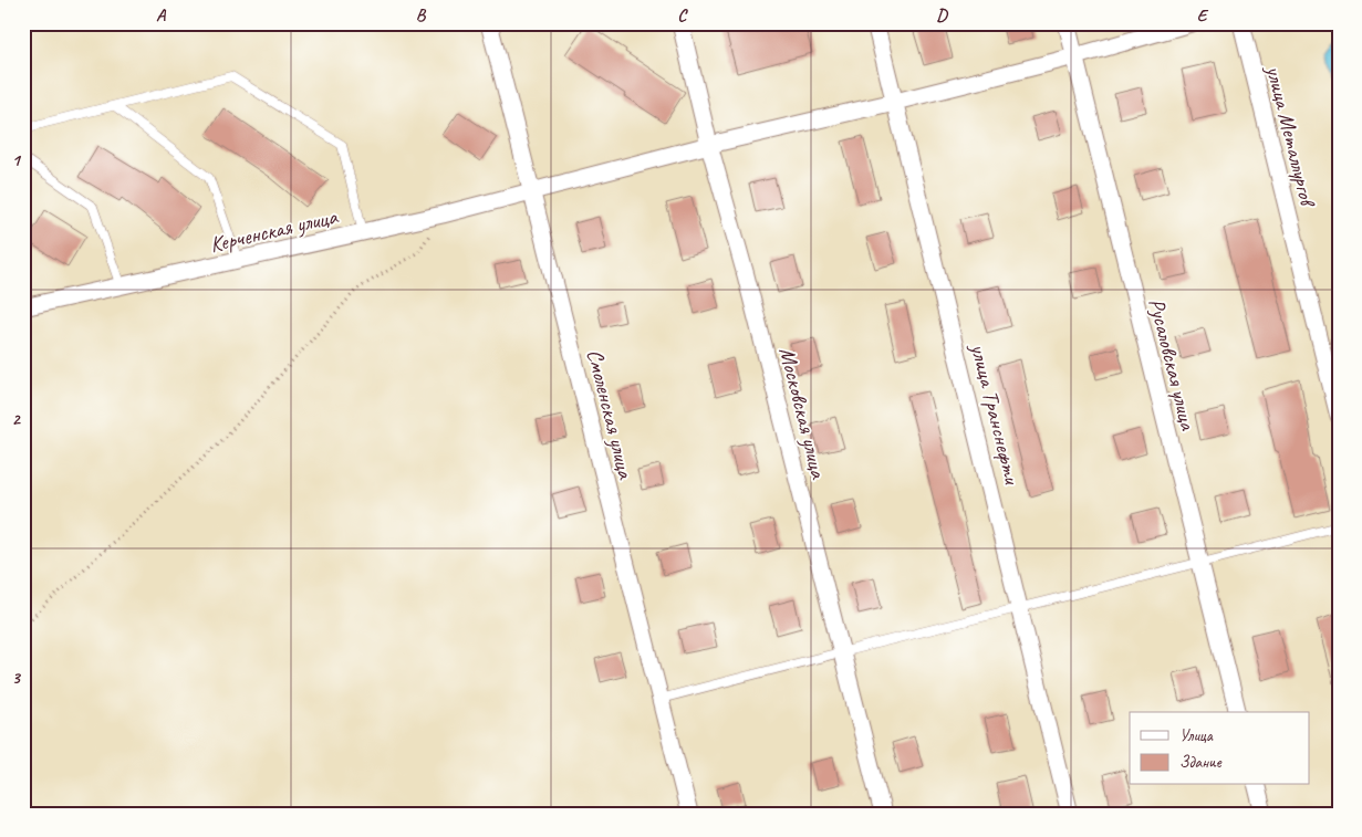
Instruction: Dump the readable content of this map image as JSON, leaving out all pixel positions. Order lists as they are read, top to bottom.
{
  "streets": {
    "street": [
      "улица Металлургов",
      "Керченская улица",
      "Русаловская улица",
      "Московская улица",
      "Смоленская улица",
      "улица Транснефти"
    ]
  },
  "crossings": [
    ["Керченская улица", "Русаловская улица"],
    ["Керченская улица", "Московская улица"],
    ["Керченская улица", "Смоленская улица"],
    ["Керченская улица", "улица Транснефти"]
  ],
  "legend": ["Улица", "Здание"],
  "grid": {
    "columns": [
      "A",
      "B",
      "C",
      "D",
      "E"
    ],
    "rows": ["1", "2", "3"]
  }
}
